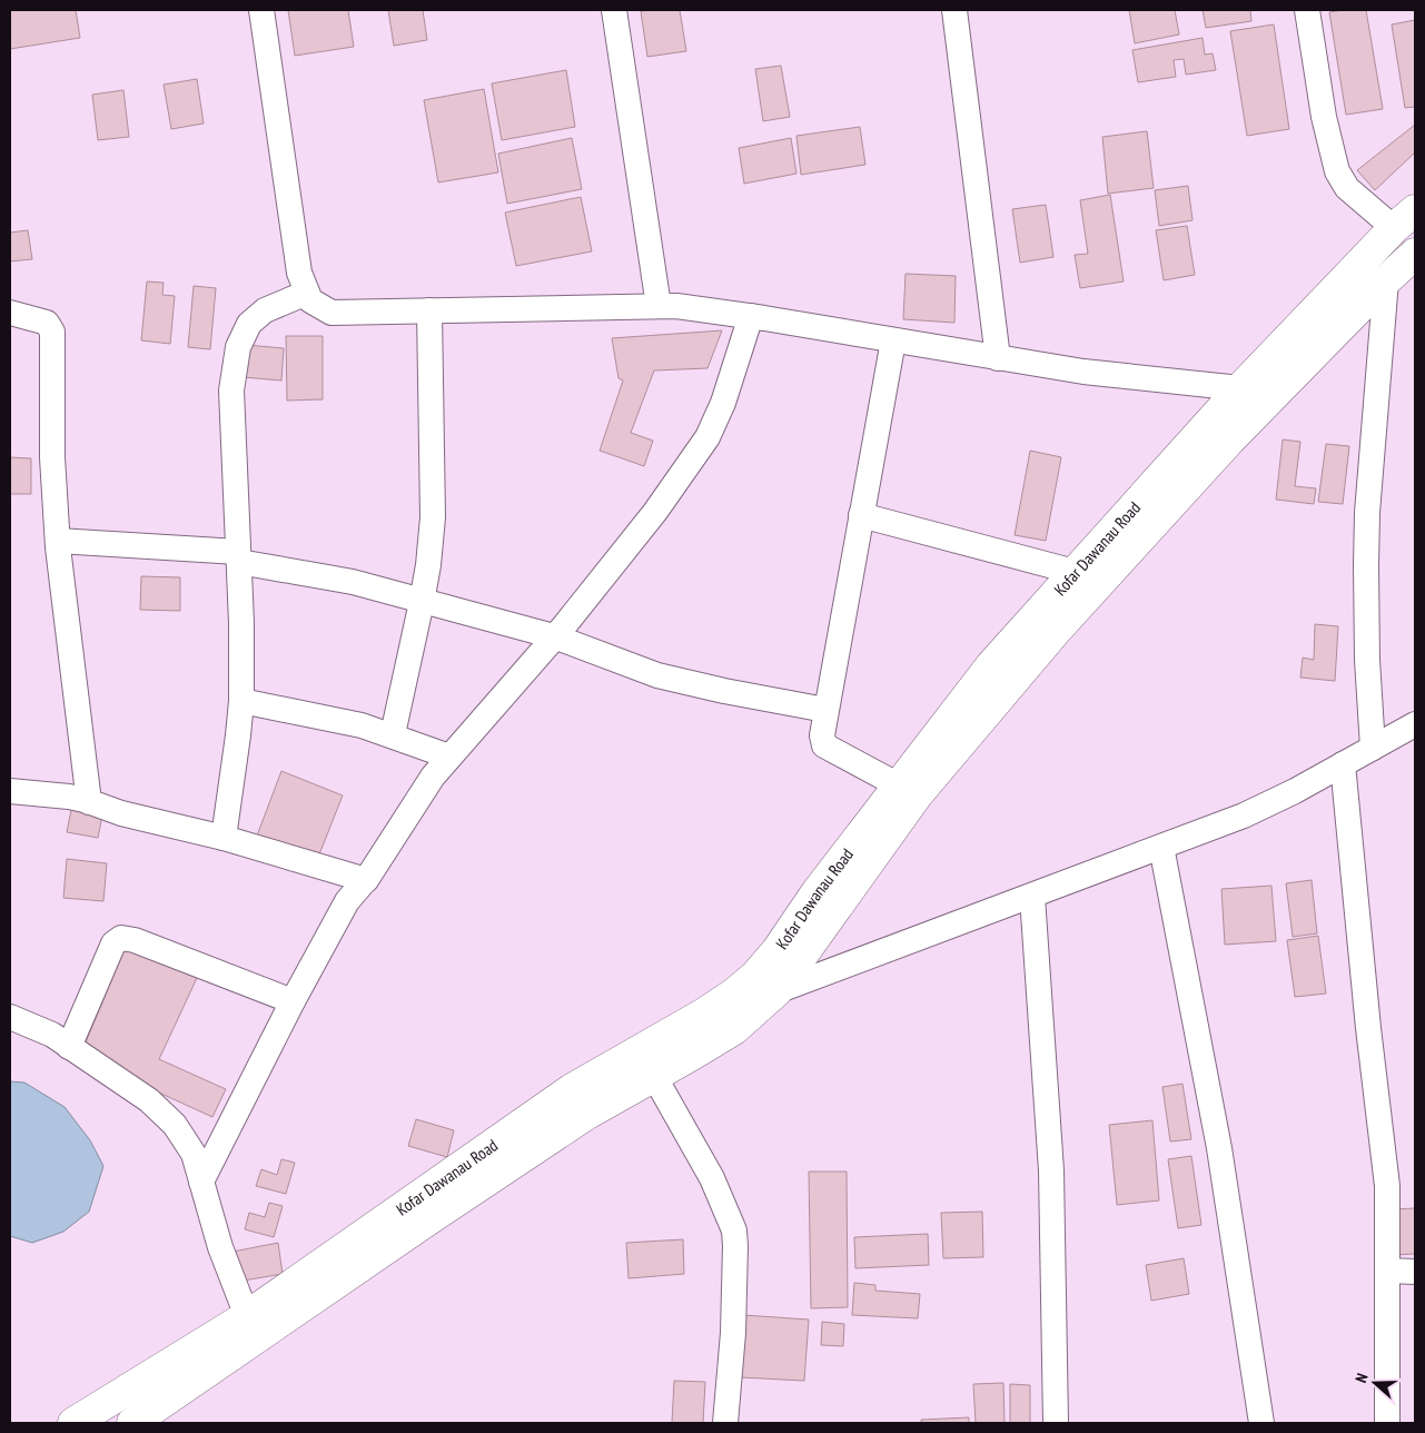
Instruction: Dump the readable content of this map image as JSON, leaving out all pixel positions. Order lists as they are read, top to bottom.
{
  "streets": {
    "street": ["Kofar Dawanau Road"]
  },
  "north": "left"
}
